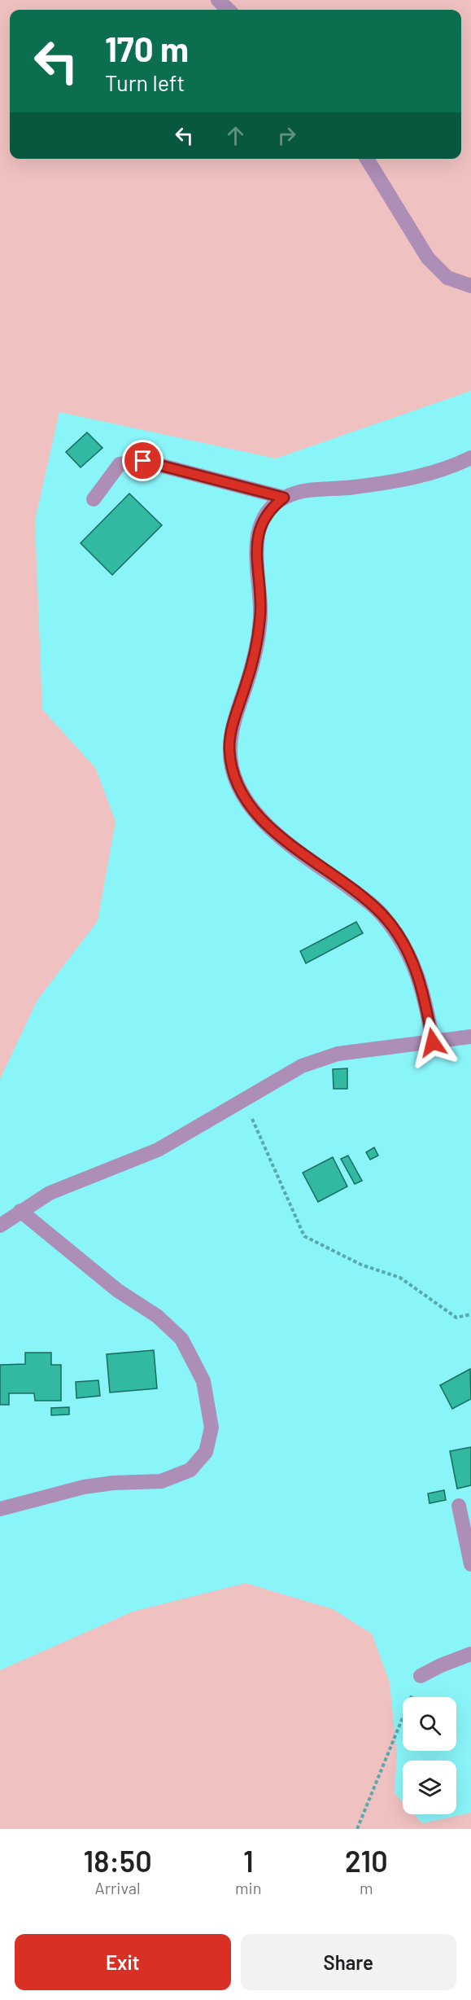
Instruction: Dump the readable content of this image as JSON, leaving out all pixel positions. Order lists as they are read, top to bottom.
{
  "page": {
    "turn": ["170 m", "Turn left"],
    "eta": [
      "18:50",
      "Arrival",
      "1",
      "min",
      "210",
      "m"
    ],
    "buttons": ["Exit", "Share"]
  }
}
